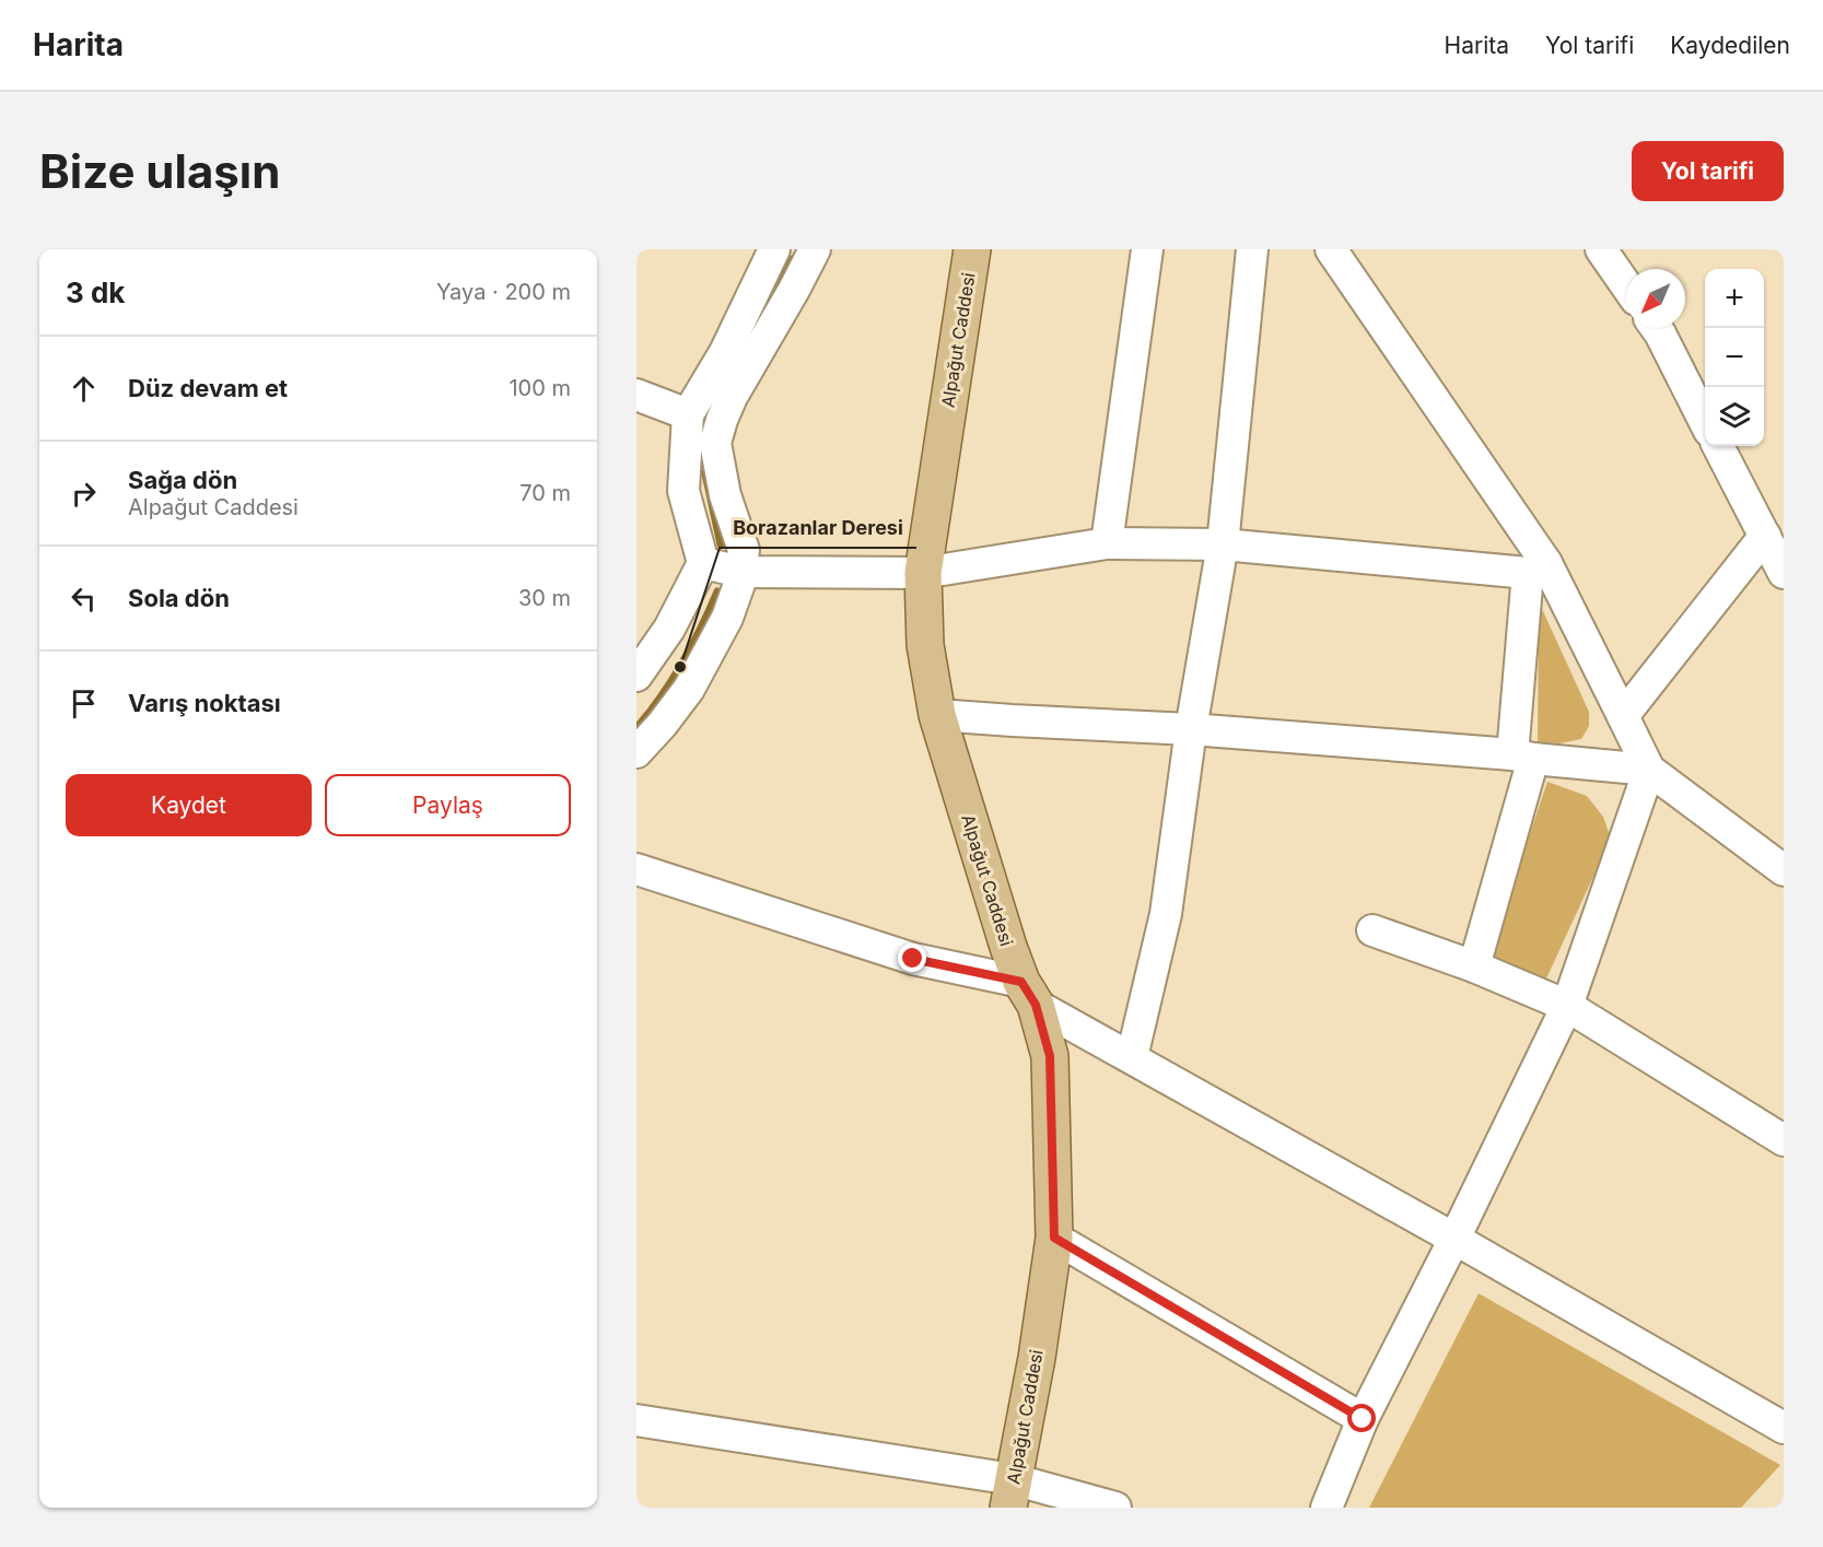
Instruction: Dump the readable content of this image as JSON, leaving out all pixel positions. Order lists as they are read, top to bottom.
{
  "streets": {
    "main road": ["Alpağut Caddesi"]
  },
  "places": ["Borazanlar Deresi"],
  "north": "bottom left",
  "page": {
    "header": "Harita",
    "nav": ["Harita", "Yol tarifi", "Kaydedilen"],
    "buttons": [
      "Yol tarifi",
      ["Kaydet", "Paylaş"]
    ],
    "title": "Bize ulaşın",
    "heading": ["3 dk", "Yaya · 200 m"],
    "map_buttons": ["+", "−"],
    "list": [
      ["Düz devam et", "100 m"],
      ["Sağa dön", "Alpağut Caddesi", "70 m"],
      ["Sola dön", "30 m"],
      "Varış noktası"
    ]
  }
}
